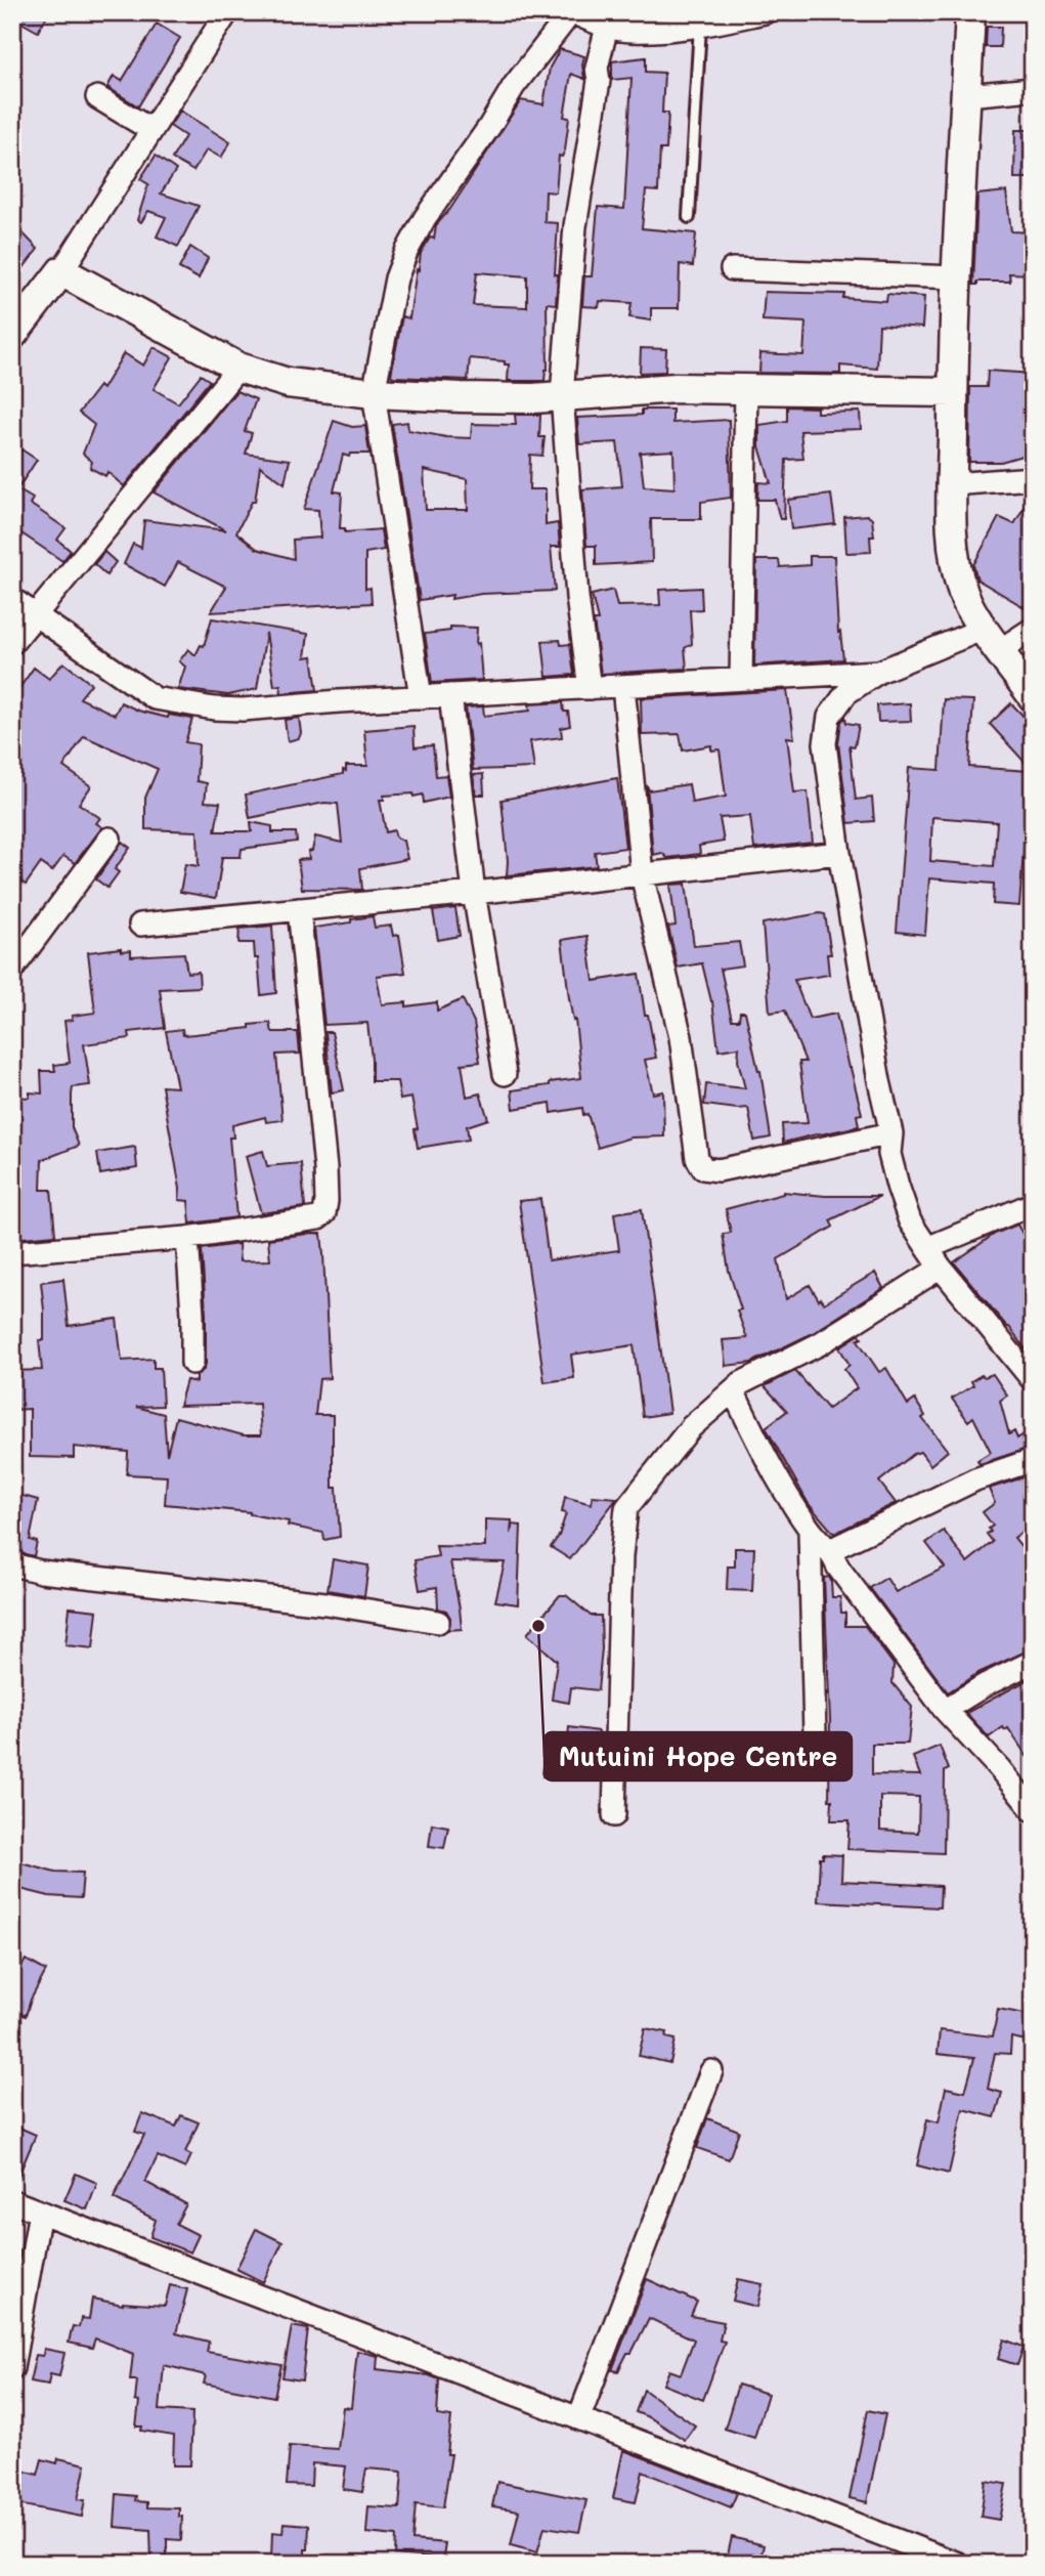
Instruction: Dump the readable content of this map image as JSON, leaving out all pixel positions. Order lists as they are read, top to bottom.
{
  "places": ["Mutuini Hope Centre"]
}
